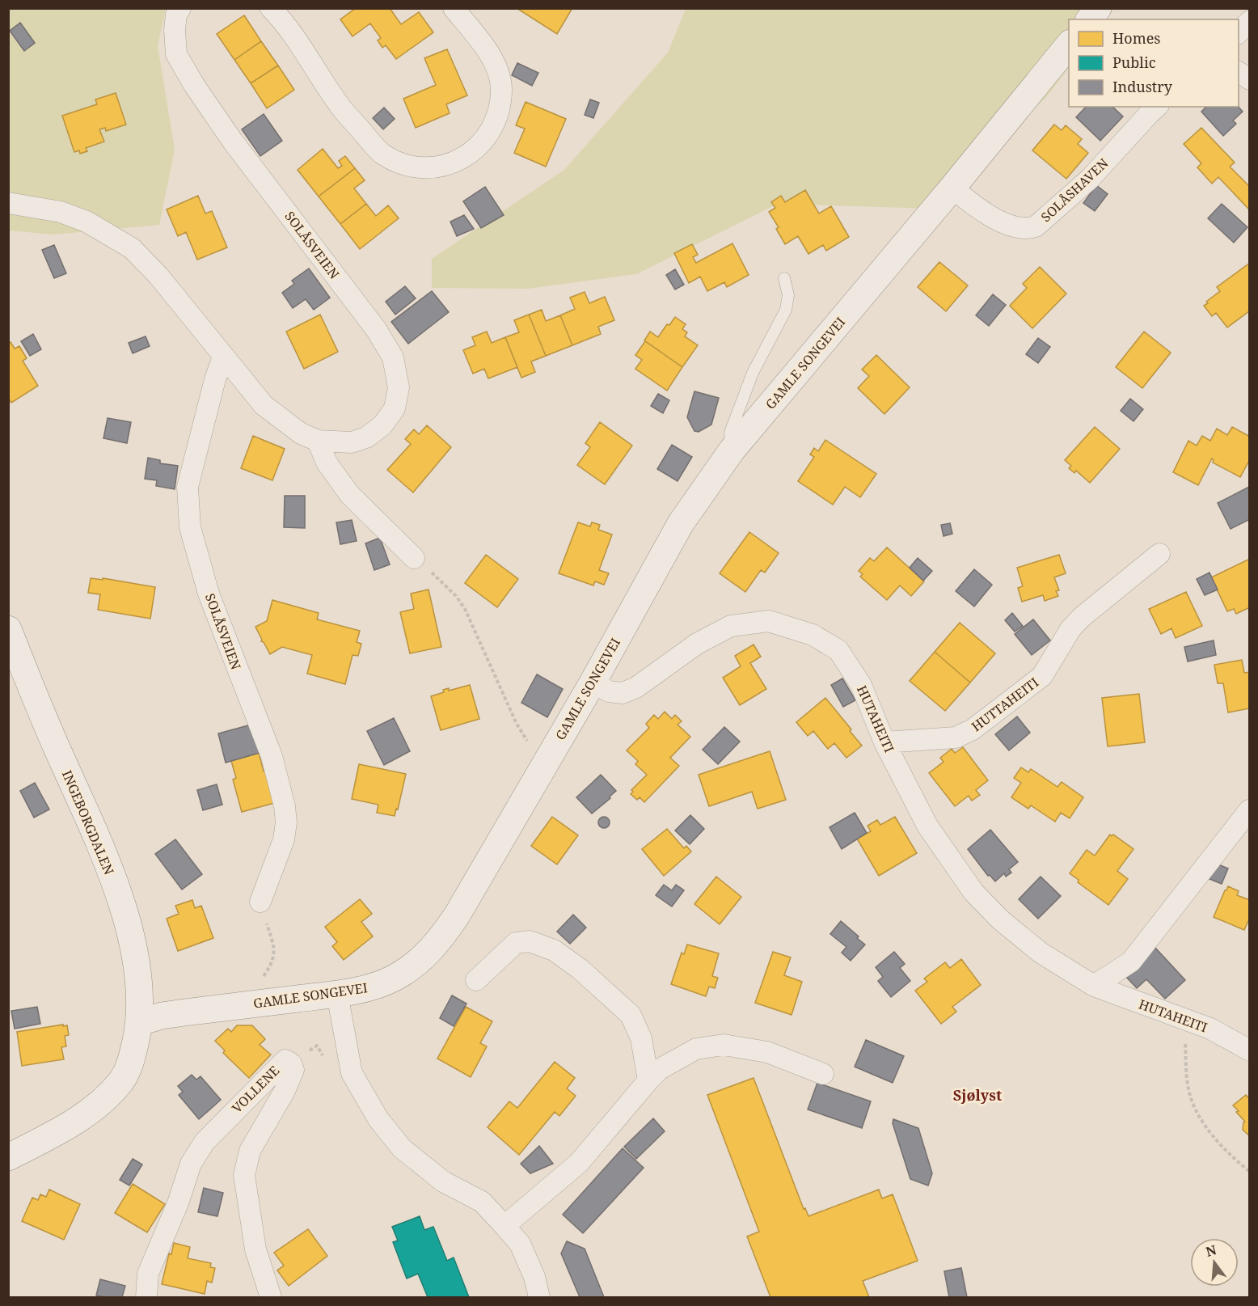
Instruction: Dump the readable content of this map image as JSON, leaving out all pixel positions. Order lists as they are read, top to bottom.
{
  "streets": {
    "main road": ["GAMLE SONGEVEI", "INGEBORGDALEN"],
    "street": [
      "SOLÅSHAVEN",
      "SOLÅSVEIEN",
      "HUTTAHEITI",
      "HUTAHEITI",
      "VOLLENE"
    ]
  },
  "crossings": [
    ["SOLÅSHAVEN", "GAMLE SONGEVEI"],
    ["GAMLE SONGEVEI", "HUTAHEITI"],
    ["GAMLE SONGEVEI", "INGEBORGDALEN"],
    ["HUTTAHEITI", "HUTAHEITI"]
  ],
  "districts": ["Sjølyst"],
  "legend": ["Homes", "Public", "Industry"],
  "north": "top"
}
